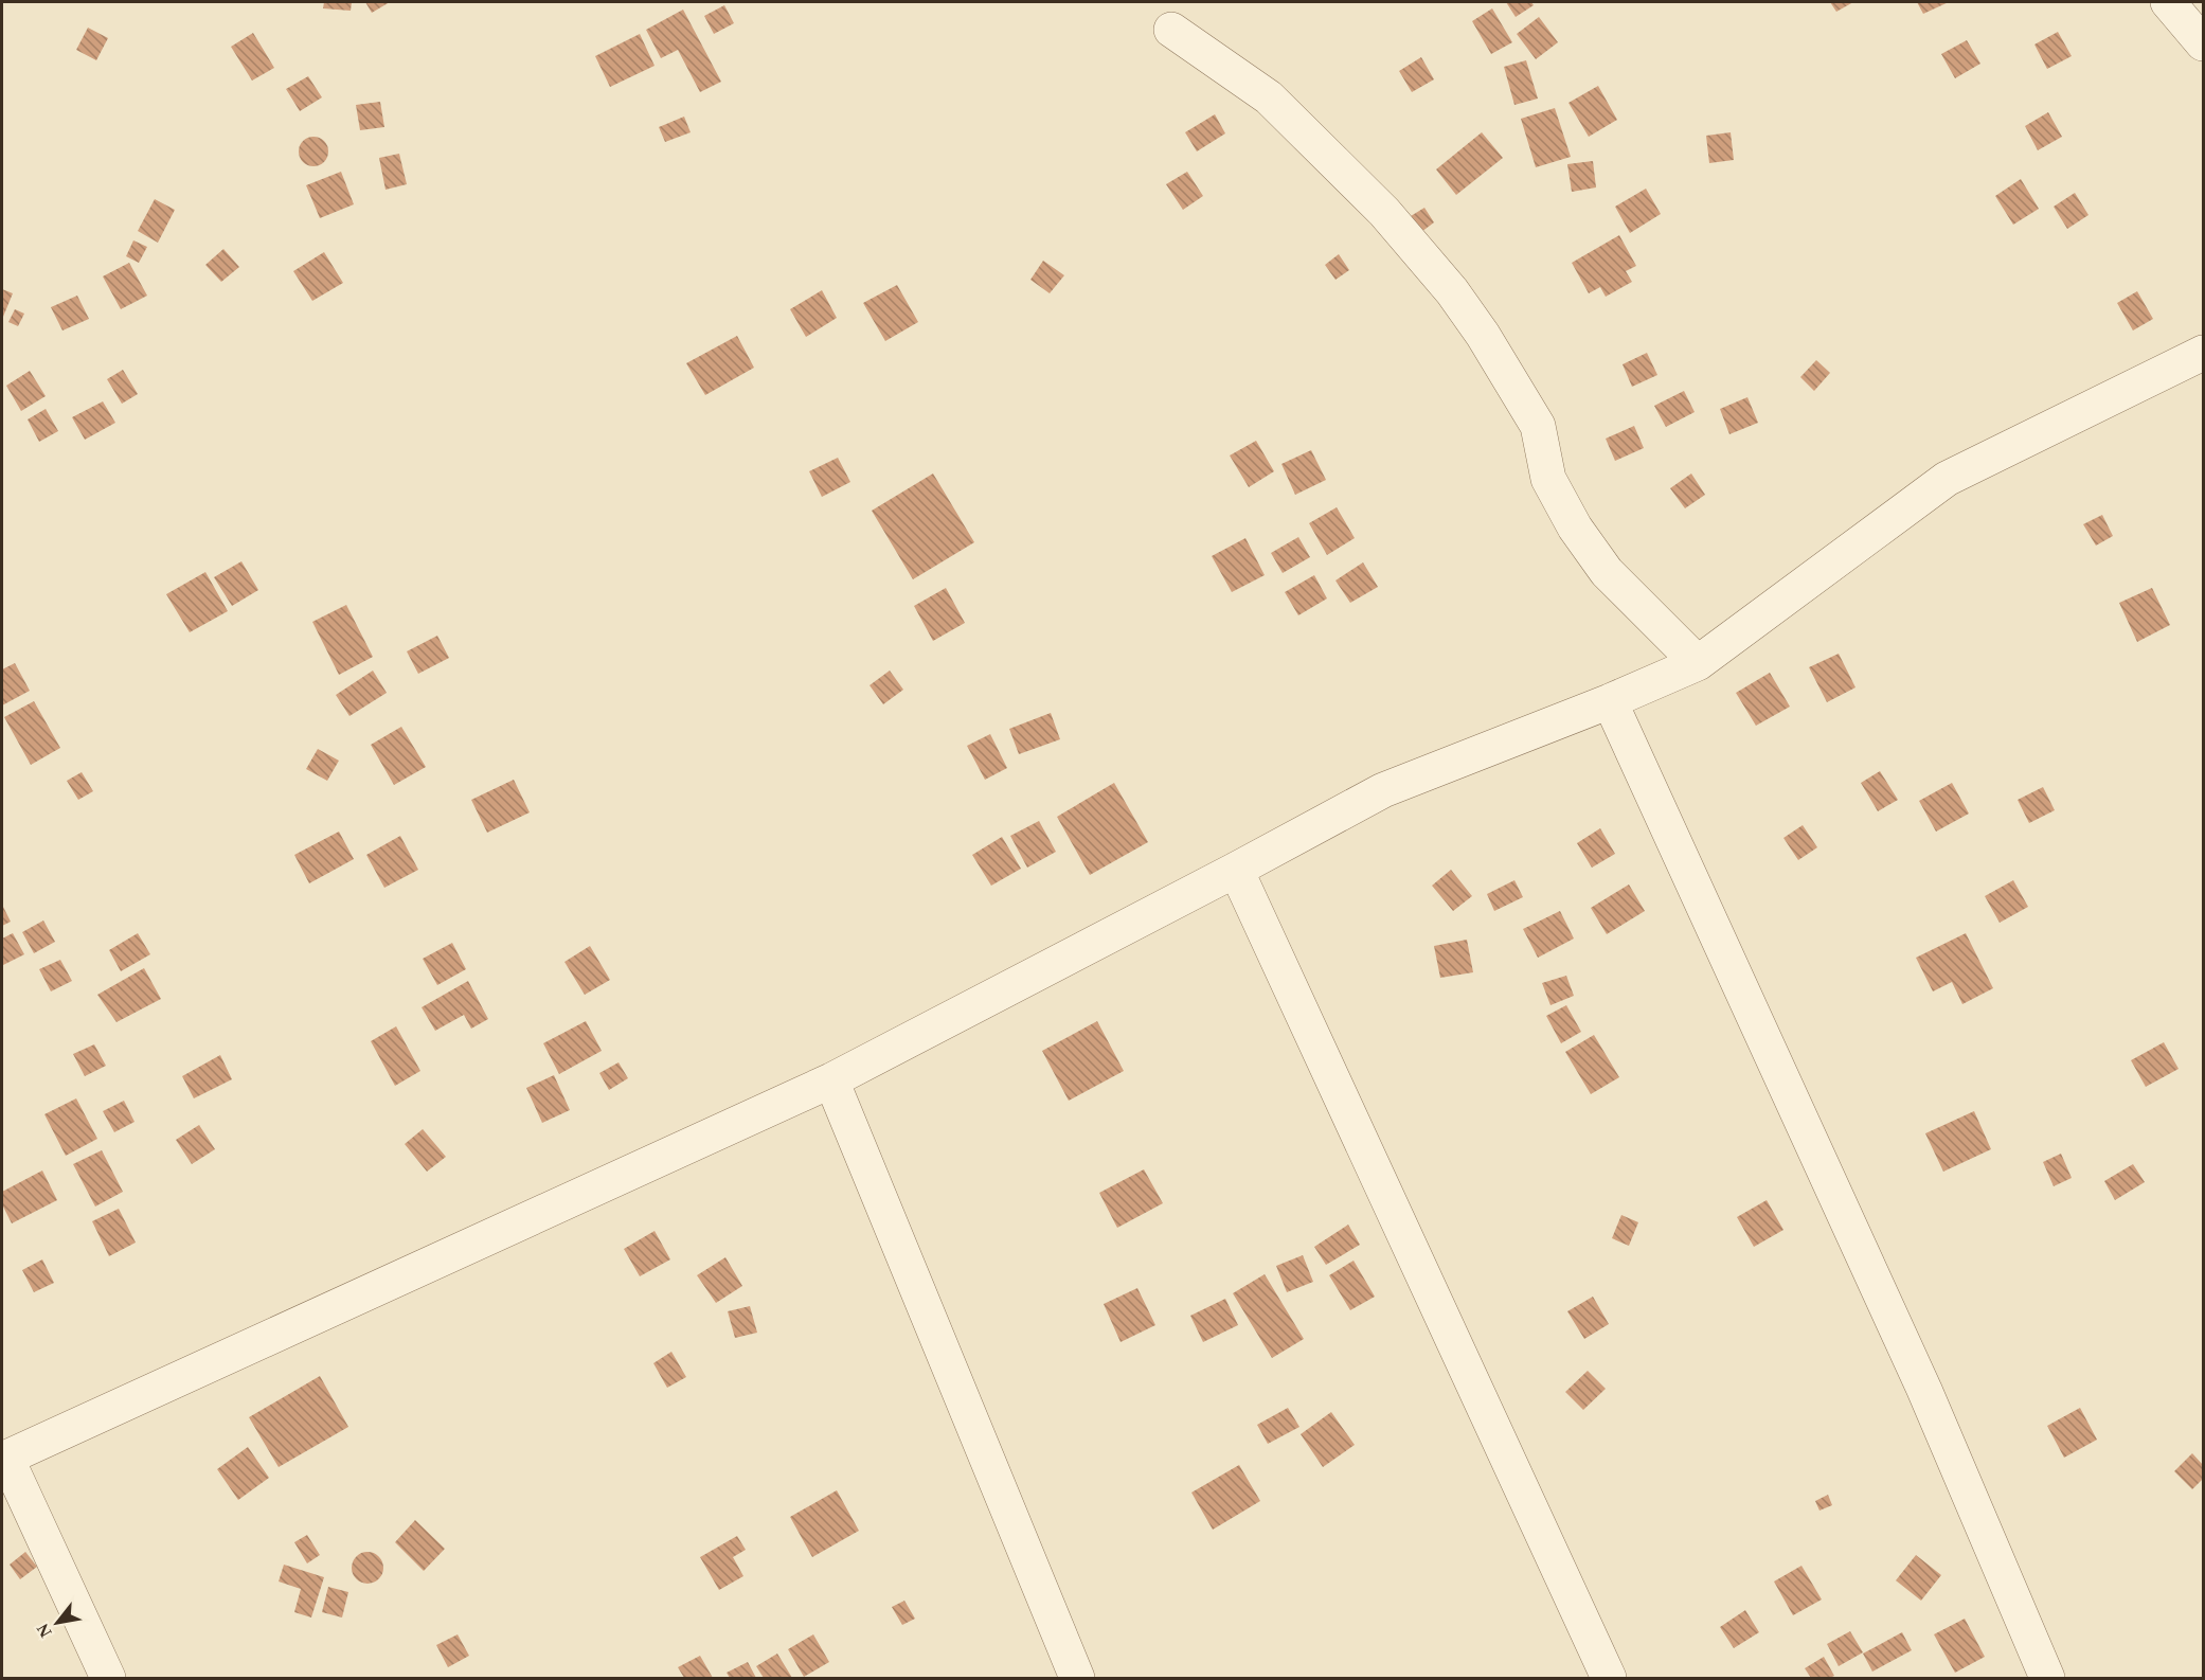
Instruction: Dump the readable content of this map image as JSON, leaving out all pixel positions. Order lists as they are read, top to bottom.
{
  "north": "bottom left"
}
